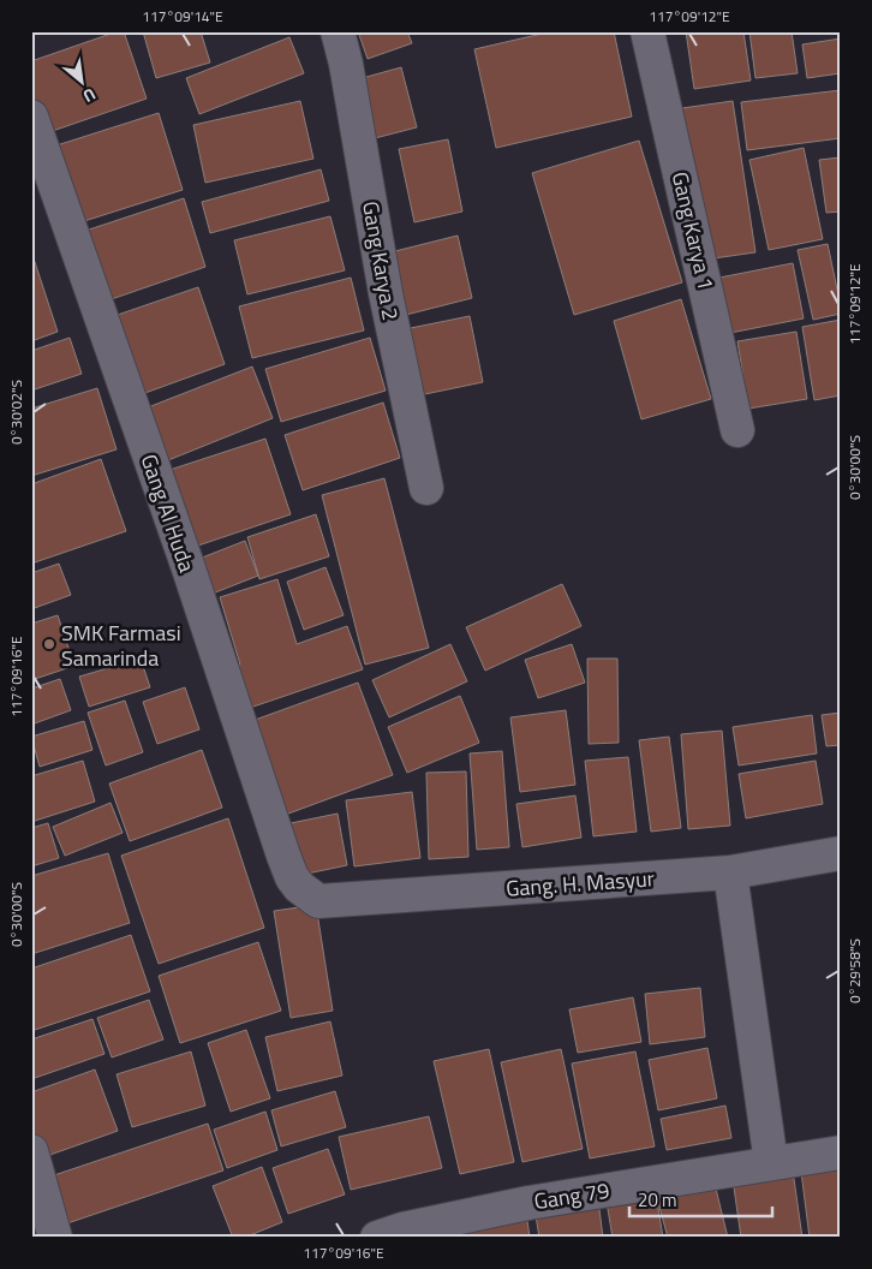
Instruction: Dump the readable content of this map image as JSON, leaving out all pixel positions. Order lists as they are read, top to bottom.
{
  "streets": {
    "street": [
      "Gang Karya 1",
      "Gang Karya 2",
      "Gang Al Huda",
      "Gang. H. Masyur",
      "Gang 79"
    ]
  },
  "crossings": [
    ["Gang Al Huda", "Gang. H. Masyur"]
  ],
  "places": ["SMK Farmasi Samarinda"],
  "scale_bar": "20 m",
  "north": "bottom right",
  "coordinates": [
    "117°09'14\"E",
    "117°09'12\"E",
    "0°30'02\"S",
    "0°30'00\"S",
    "117°09'16\"E",
    "0°29'58\"S"
  ]
}
